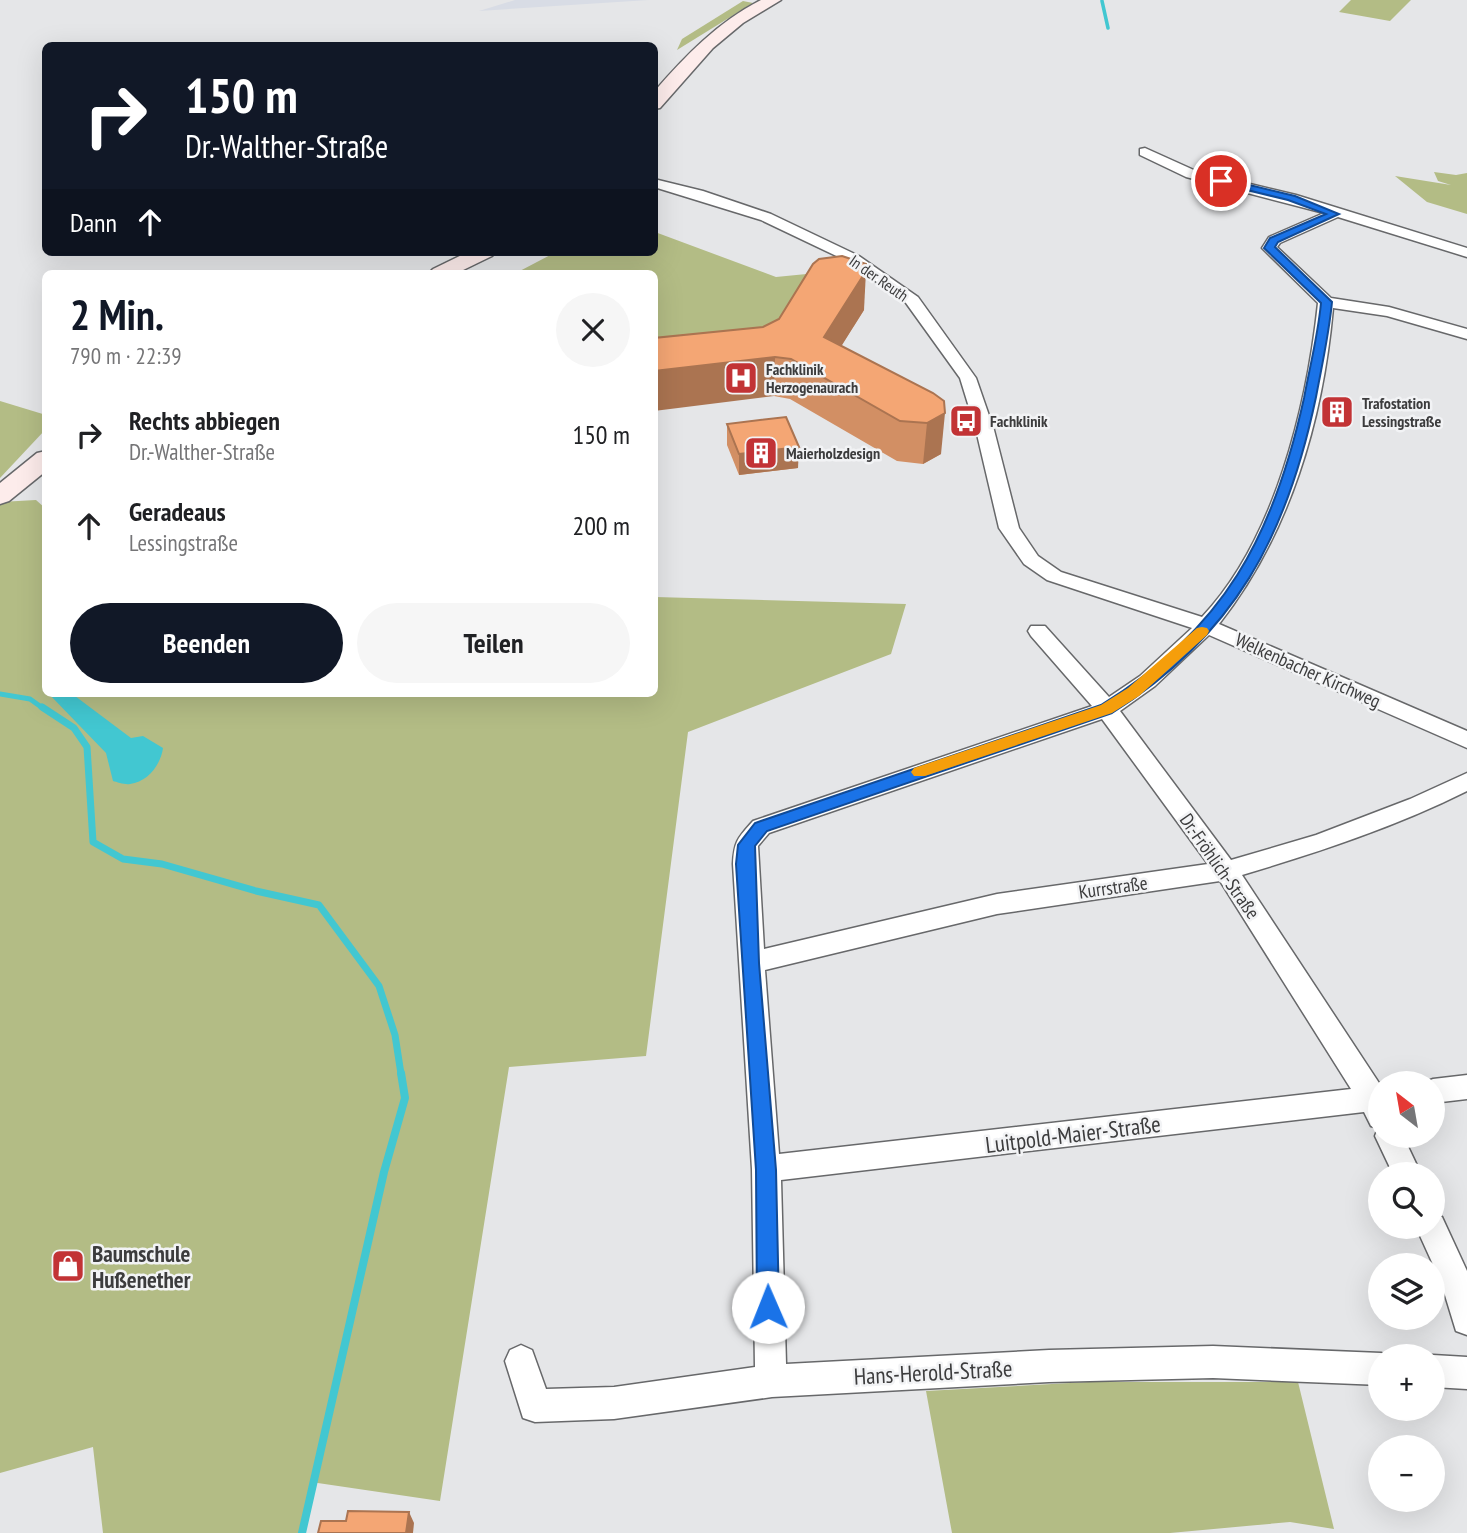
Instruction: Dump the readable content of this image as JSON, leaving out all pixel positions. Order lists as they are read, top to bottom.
{
  "streets": {
    "street": [
      "In der Reuth",
      "Welkenbacher Kirchweg",
      "Dr.-Fröhlich-Straße",
      "Kurrstraße",
      "Luitpold-Maier-Straße",
      "Hans-Herold-Straße"
    ]
  },
  "crossings": [
    ["In der Reuth", "Welkenbacher Kirchweg"],
    ["Dr.-Fröhlich-Straße", "Kurrstraße"]
  ],
  "places": {
    "hospital": ["Fachklinik Herzogenaurach"],
    "building": ["Trafostation Lessingstraße", "Maierholzdesign"],
    "bus stop": ["Fachklinik"],
    "shop": ["Baumschule Hußenether"]
  },
  "north": "top left",
  "page": {
    "turn": ["150 m", "Dr.-Walther-Straße"],
    "then": "Dann",
    "heading": ["2 Min.", "790 m · 22:39"],
    "list": [
      {
        "name": "Rechts abbiegen",
        "note": "Dr.-Walther-Straße",
        "value": "150 m"
      },
      {
        "name": "Geradeaus",
        "note": "Lessingstraße",
        "value": "200 m"
      }
    ],
    "buttons": ["Beenden", "Teilen"],
    "map_buttons": ["+", "−"]
  }
}
